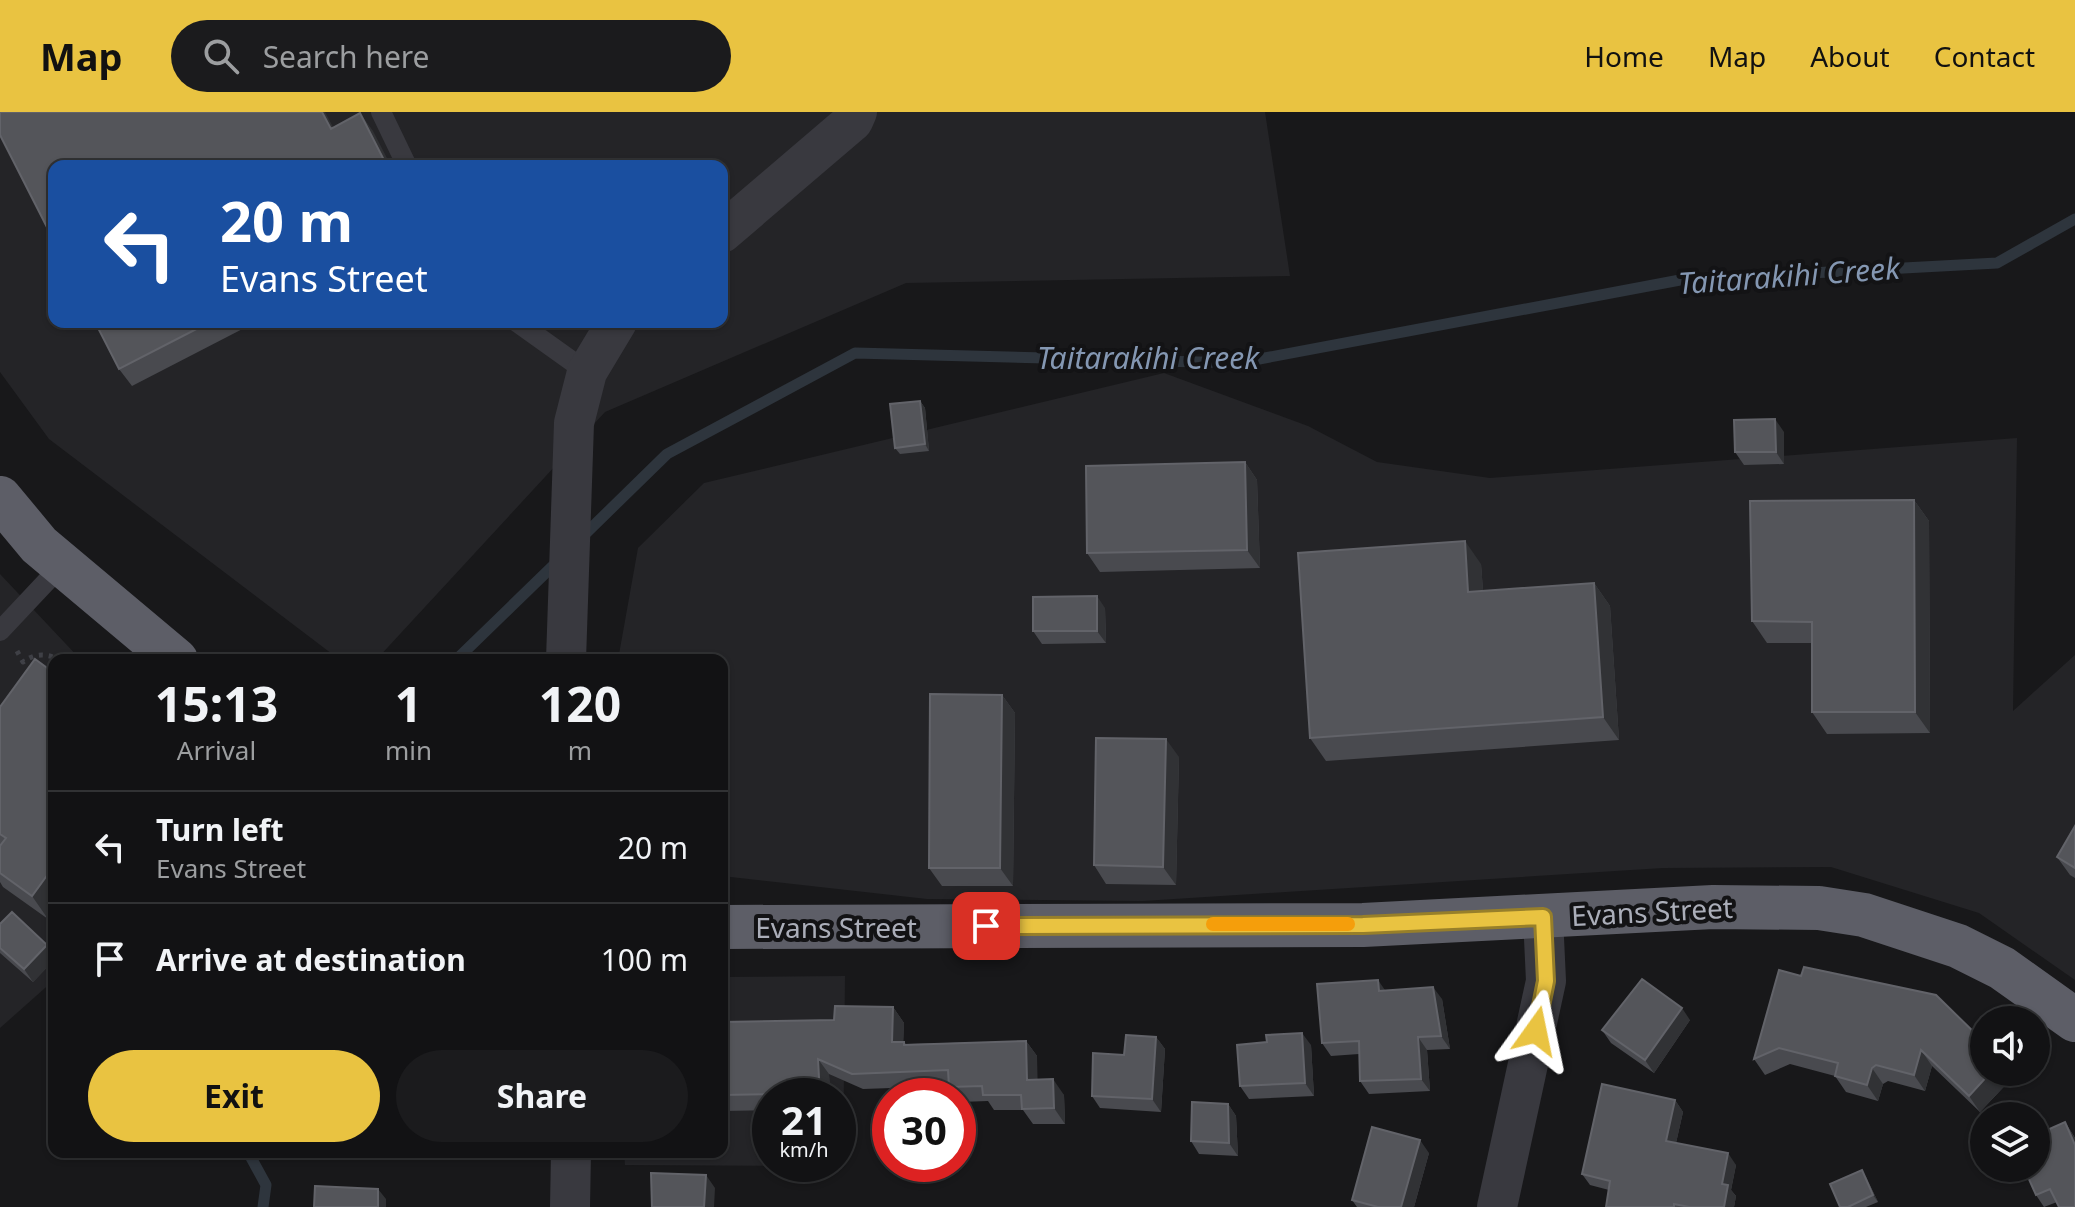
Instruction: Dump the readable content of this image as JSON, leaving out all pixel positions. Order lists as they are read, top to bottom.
{
  "streets": {
    "highway": ["Evans Street"]
  },
  "water": ["Taitarakihi Creek"],
  "page": {
    "header": "Map",
    "search": "Search here",
    "nav": [
      "Home",
      "Map",
      "About",
      "Contact"
    ],
    "turn": ["20 m", "Evans Street"],
    "eta": [
      "15:13",
      "Arrival",
      "1",
      "min",
      "120",
      "m"
    ],
    "list": [
      {
        "name": "Turn left",
        "note": "Evans Street",
        "value": "20 m"
      },
      {
        "name": "Arrive at destination",
        "value": "100 m"
      }
    ],
    "buttons": ["Exit", "Share"],
    "speed": "21 km/h",
    "limit": "30"
  }
}
